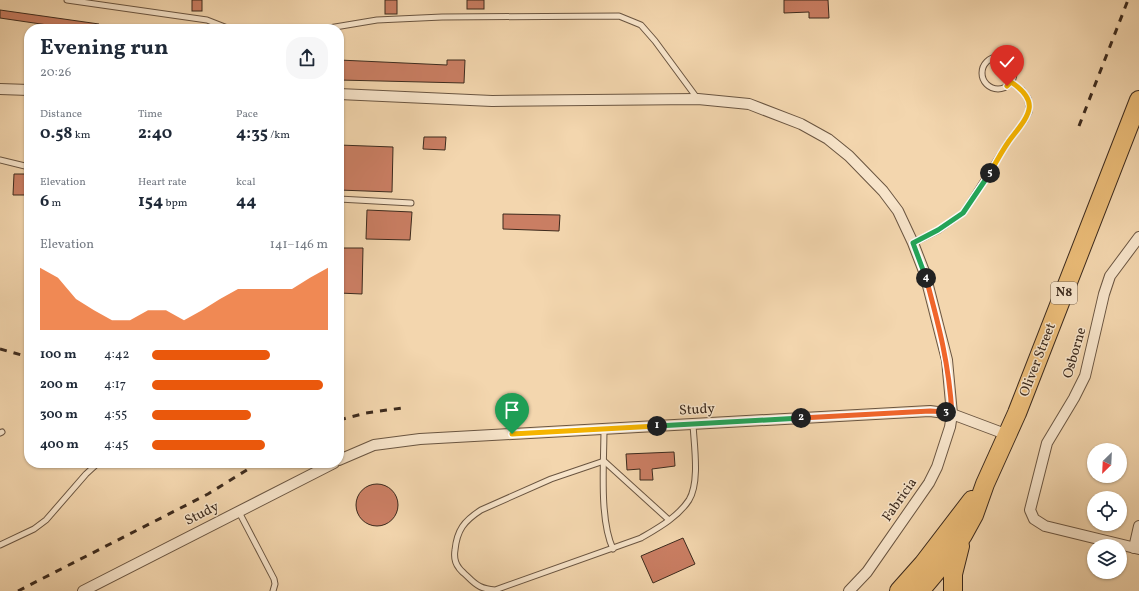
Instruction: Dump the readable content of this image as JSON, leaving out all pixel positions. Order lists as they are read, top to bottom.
{
  "streets": {
    "highway": ["N8", "Oliver Street"],
    "street": ["Osborne", "Study", "Fabricia"]
  },
  "crossings": [
    ["Oliver Street", "Study"],
    ["Study", "Fabricia"]
  ],
  "north": "bottom left",
  "page": {
    "heading": ["Evening run", "20:26"],
    "stats": [
      ["Distance", "0.58 km"],
      ["Time", "2:40"],
      ["Pace", "4:35 /km"],
      ["Elevation", "6 m"],
      ["Heart rate", "154 bpm"],
      ["kcal", "44"]
    ],
    "pins": [
      "5",
      "4",
      "3",
      "2",
      "1"
    ],
    "chart": ["Elevation", "141–146 m"],
    "list": [
      {
        "name": "100 m",
        "note": "4:42"
      },
      {
        "name": "200 m",
        "note": "4:17"
      },
      {
        "name": "300 m",
        "note": "4:55"
      },
      {
        "name": "400 m",
        "note": "4:45"
      }
    ]
  }
}
